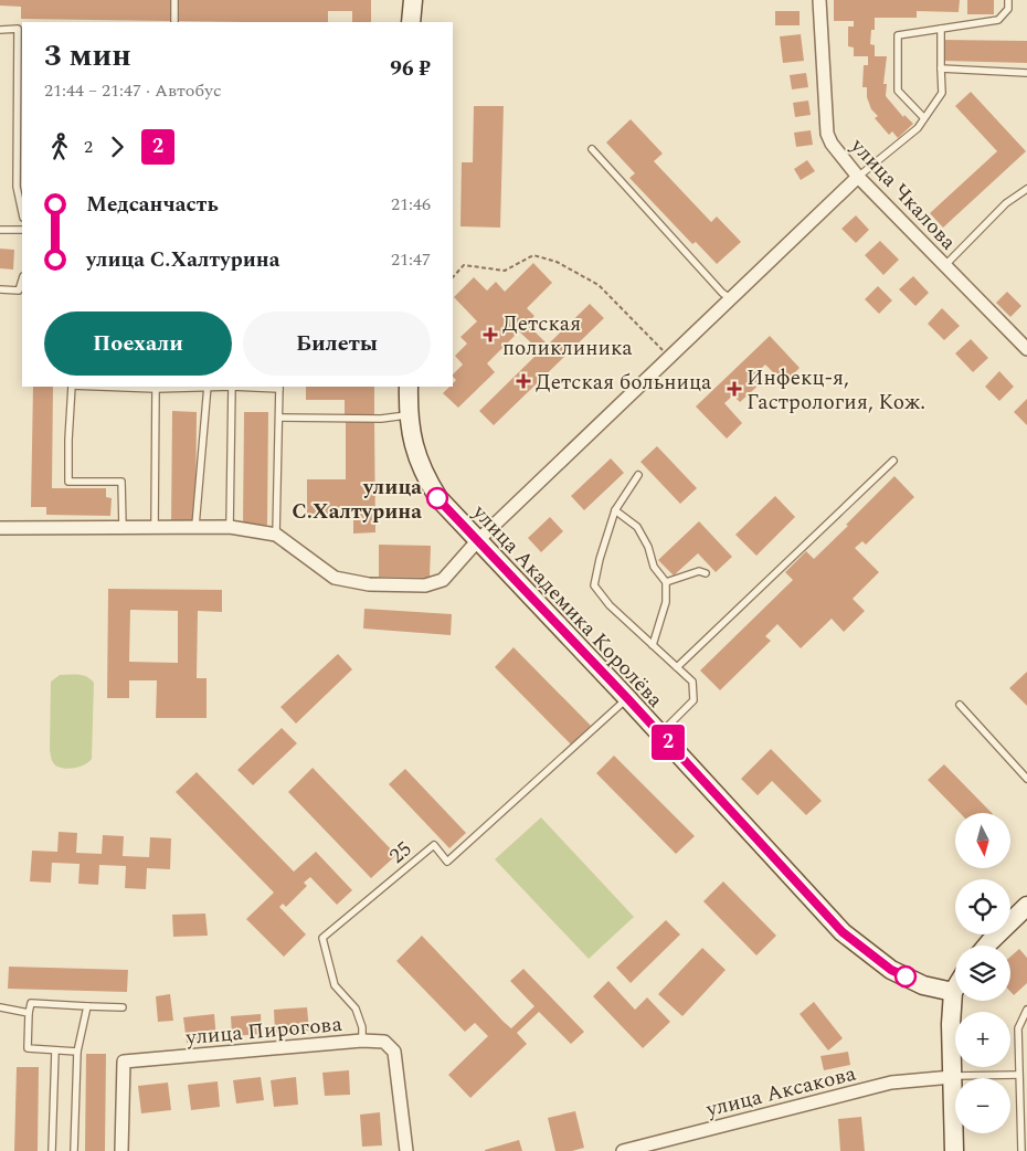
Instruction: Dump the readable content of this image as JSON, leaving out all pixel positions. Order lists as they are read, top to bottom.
{
  "streets": {
    "street": [
      "улица Чкалова",
      "улица Академика Королёва",
      "улица Пирогова",
      "улица Аксакова"
    ],
    "lane": ["25"]
  },
  "crossings": [
    ["улица Академика Королёва", "25"],
    ["25", "улица Пирогова"]
  ],
  "places": {
    "health": ["Детская поликлиника", "Детская больница", "Инфекц-я, Гастрология, Кож."],
    "other": ["улица С.Халтурина"]
  },
  "lines": ["bus line 2"],
  "north": "bottom",
  "page": {
    "on_map": "2",
    "heading": ["3 мин", "21:44 – 21:47 · Автобус", "96 ₽"],
    "legs": ["2", "2"],
    "list": [
      {
        "name": "Медсанчасть",
        "value": "21:46"
      },
      {
        "name": "улица С.Халтурина",
        "value": "21:47"
      }
    ],
    "buttons": ["Поехали", "Билеты"],
    "map_buttons": ["+", "−"]
  }
}
